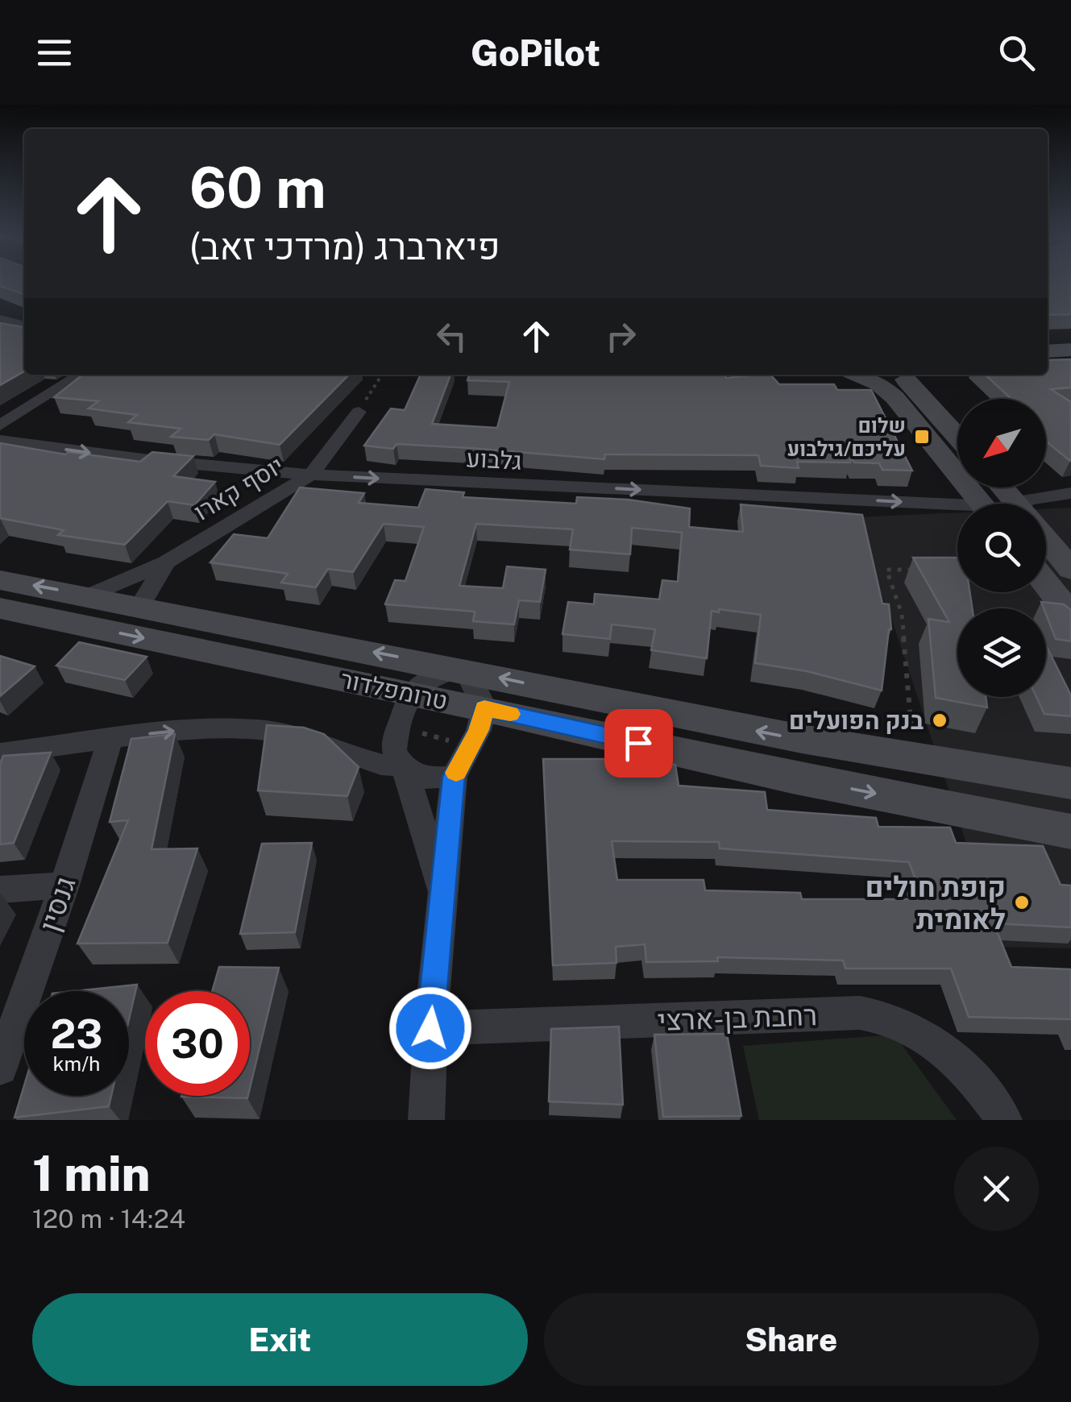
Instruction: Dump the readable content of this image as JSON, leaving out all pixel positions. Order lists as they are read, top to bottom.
{
  "streets": {
    "street": [
      "גלבוע",
      "יוסף קארו",
      "טרומפלדור",
      "גנסין",
      "רחבת בן-ארצי"
    ]
  },
  "crossings": [
    ["גלבוע", "יוסף קארו"],
    ["יוסף קארו", "טרומפלדור"]
  ],
  "one_way": ["גלבוע"],
  "places": {
    "transit": ["שלום עליכם/גילבוע"],
    "other": ["בנק הפועלים", "קופת חולים לאומית"]
  },
  "north": "bottom left",
  "page": {
    "header": "GoPilot",
    "turn": ["60 m", "פיארברג (מרדכי זאב)"],
    "speed": "23 km/h",
    "limit": "30",
    "heading": ["1 min", "120 m · 14:24"],
    "buttons": ["Exit", "Share"]
  }
}
